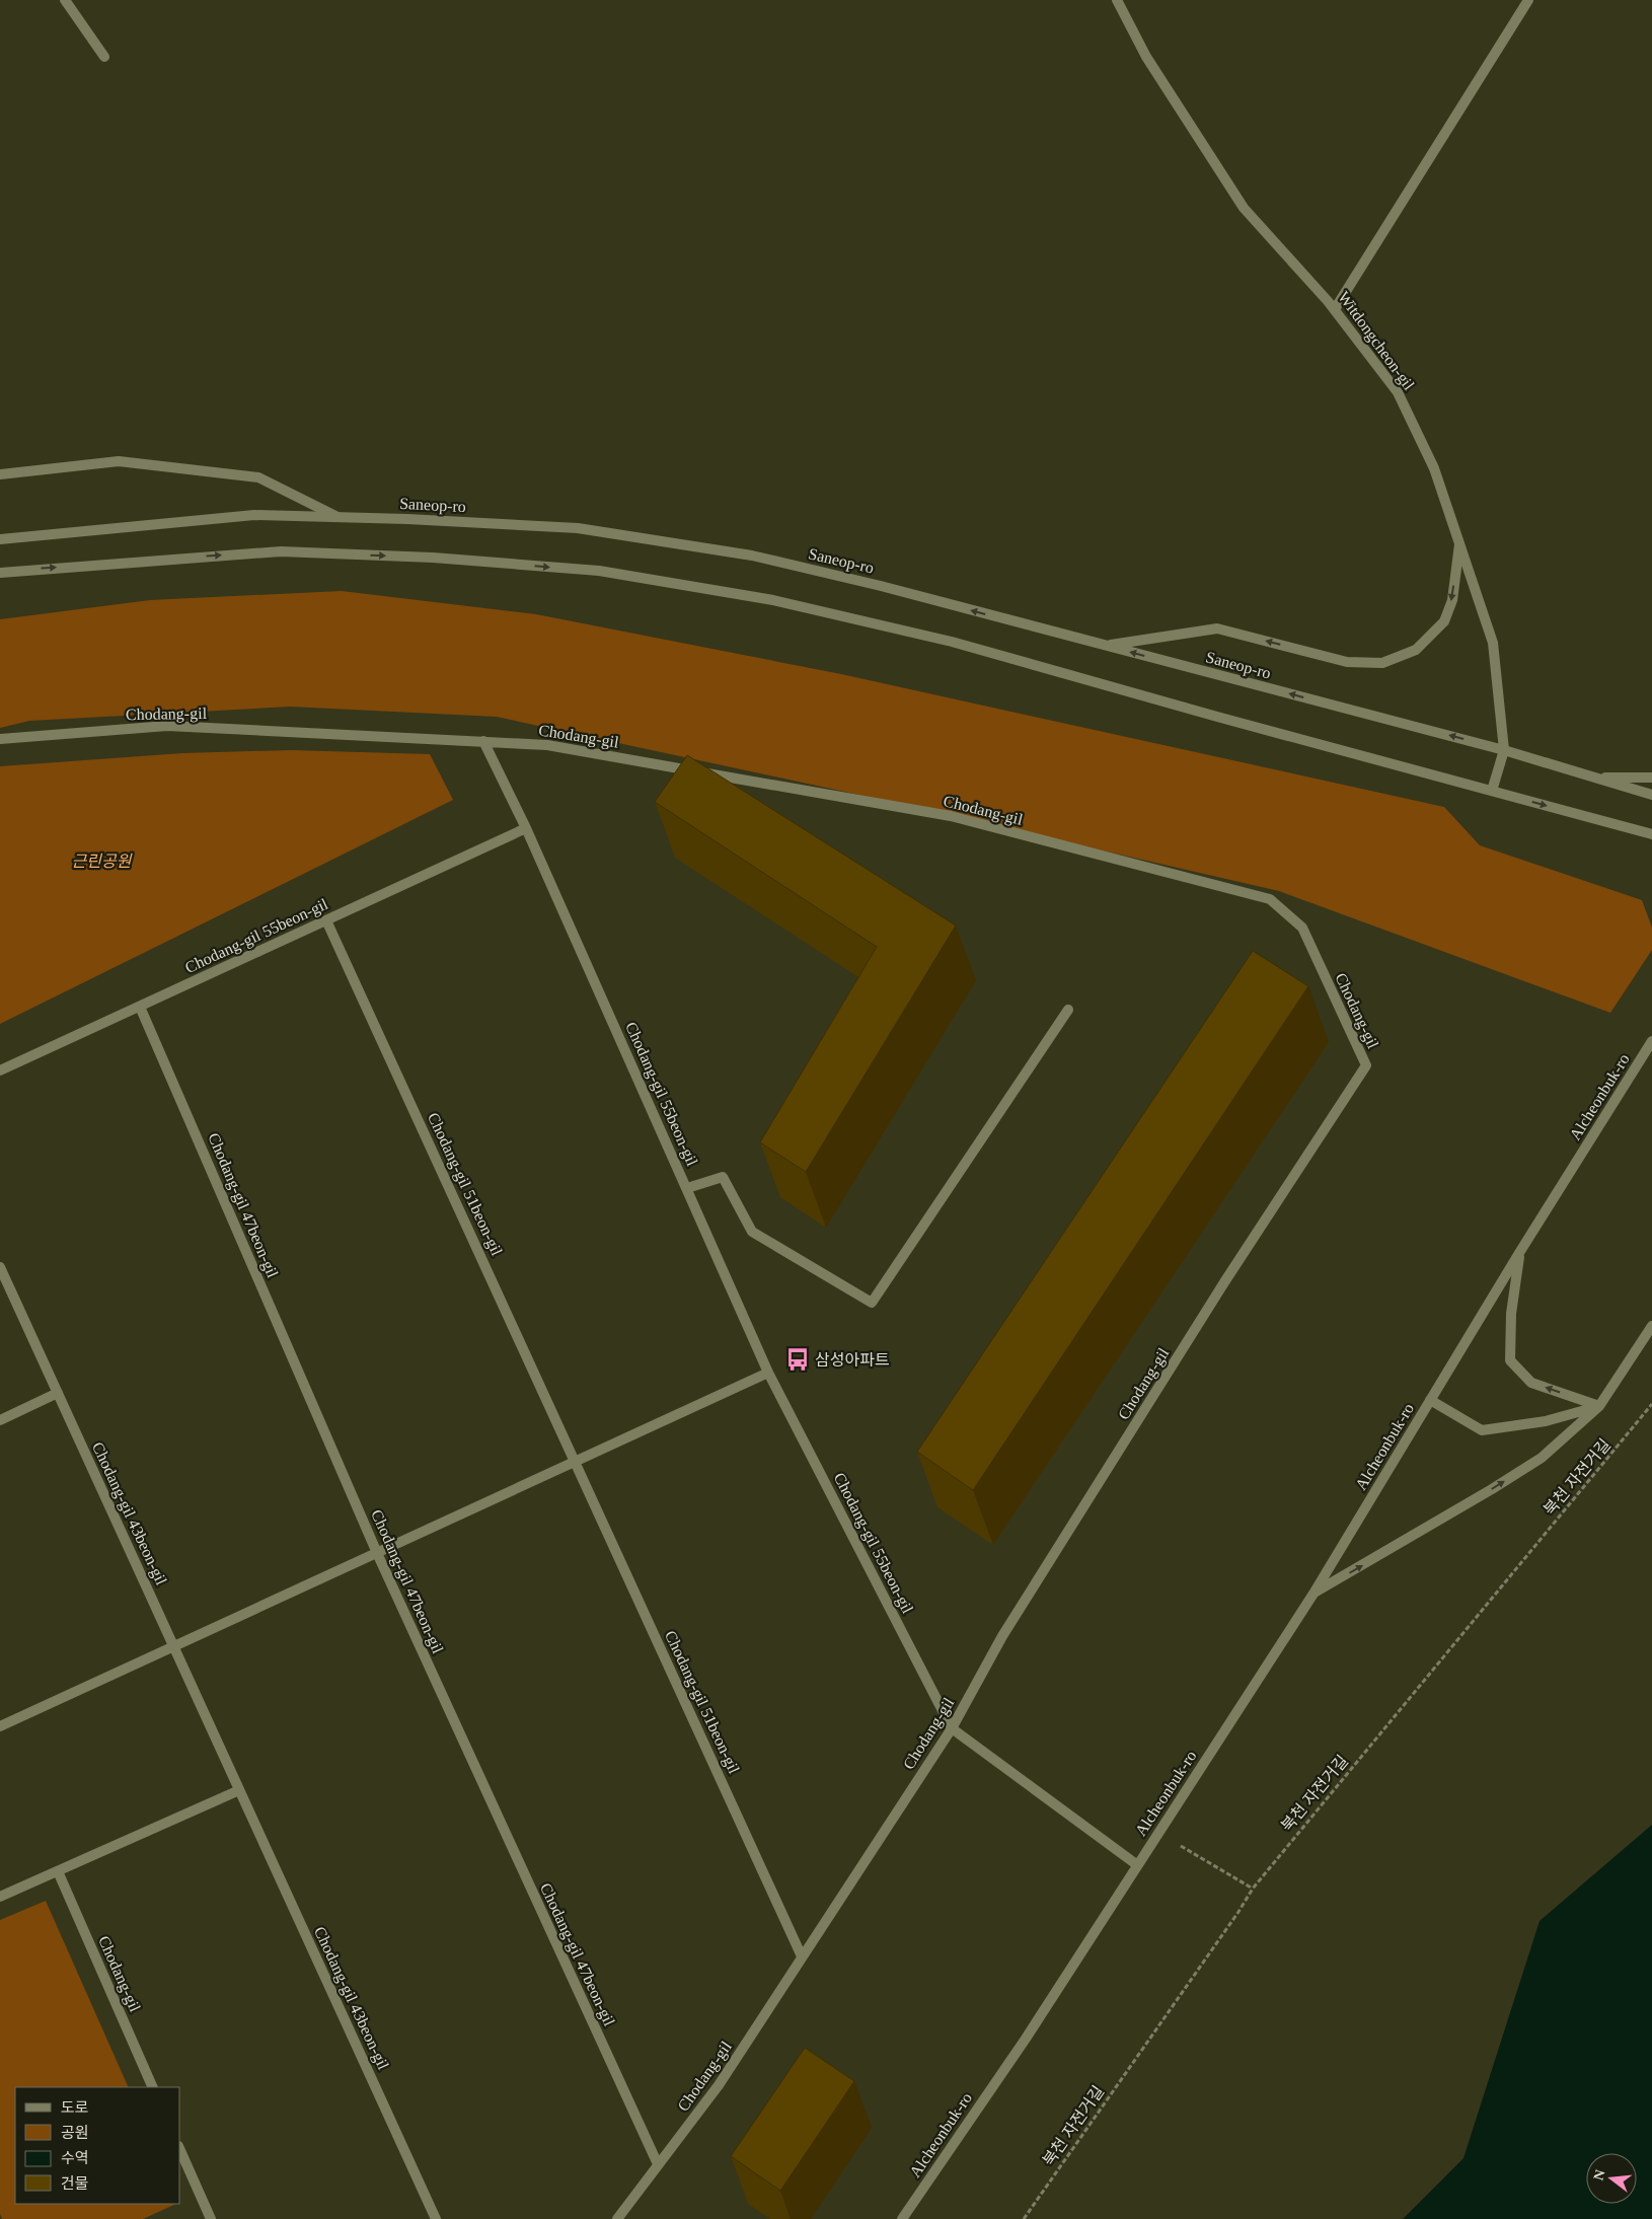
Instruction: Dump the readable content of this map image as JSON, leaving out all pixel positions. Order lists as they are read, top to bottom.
{
  "streets": {
    "street": [
      "Witdongcheon-gil",
      "Saneop-ro",
      "Chodang-gil",
      "Chodang-gil 55beon-gil",
      "Alcheonbuk-ro",
      "Chodang-gil 51beon-gil",
      "Chodang-gil 47beon-gil",
      "Chodang-gil 43beon-gil"
    ],
    "path": ["북천 자전거길"]
  },
  "crossings": [
    ["Witdongcheon-gil", "Saneop-ro"],
    ["Chodang-gil", "Chodang-gil 55beon-gil"],
    ["Chodang-gil", "Chodang-gil 51beon-gil"],
    ["Chodang-gil", "Chodang-gil 47beon-gil"],
    ["Chodang-gil 55beon-gil", "Chodang-gil 51beon-gil"],
    ["Chodang-gil 55beon-gil", "Chodang-gil 47beon-gil"]
  ],
  "parks": ["근린공원"],
  "places": {
    "bus stop": ["삼성아파트"]
  },
  "legend": [
    "도로",
    "공원",
    "수역",
    "건물"
  ],
  "north": "left"
}
